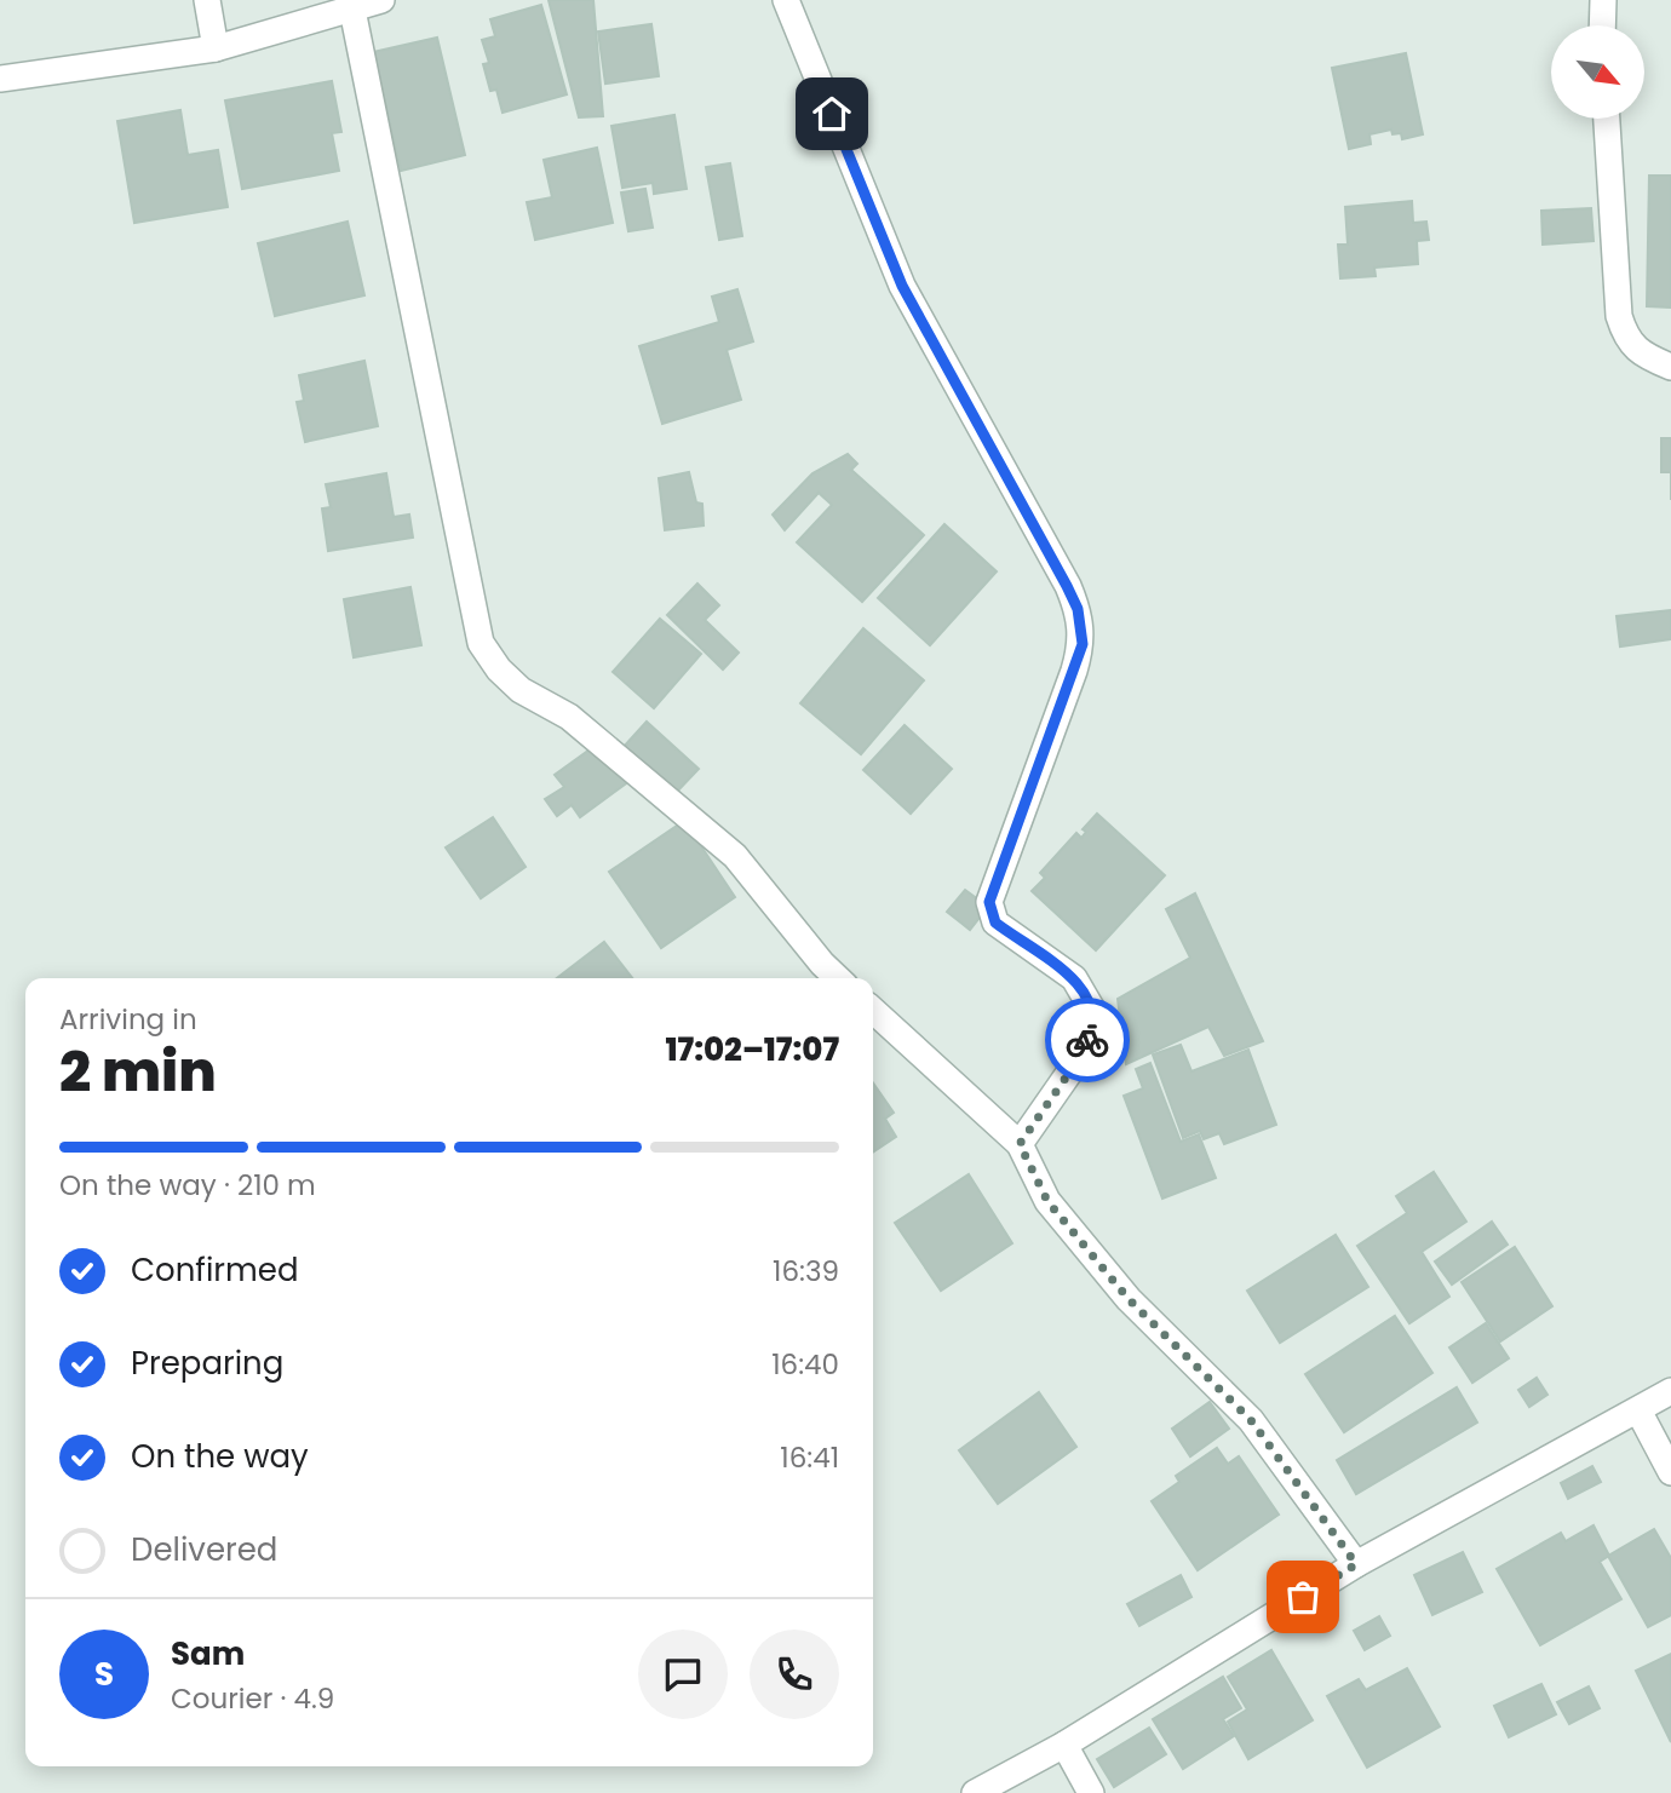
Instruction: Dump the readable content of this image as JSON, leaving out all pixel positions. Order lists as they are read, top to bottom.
{
  "north": "bottom right",
  "page": {
    "heading": ["2 min", "Arriving in", "17:02–17:07"],
    "panel": ["Sam", "Courier · 4.9"],
    "bar": "On the way · 210 m",
    "list": [
      ["Confirmed", "16:39"],
      ["Preparing", "16:40"],
      ["On the way", "16:41"],
      "Delivered"
    ],
    "round": "S"
  }
}
